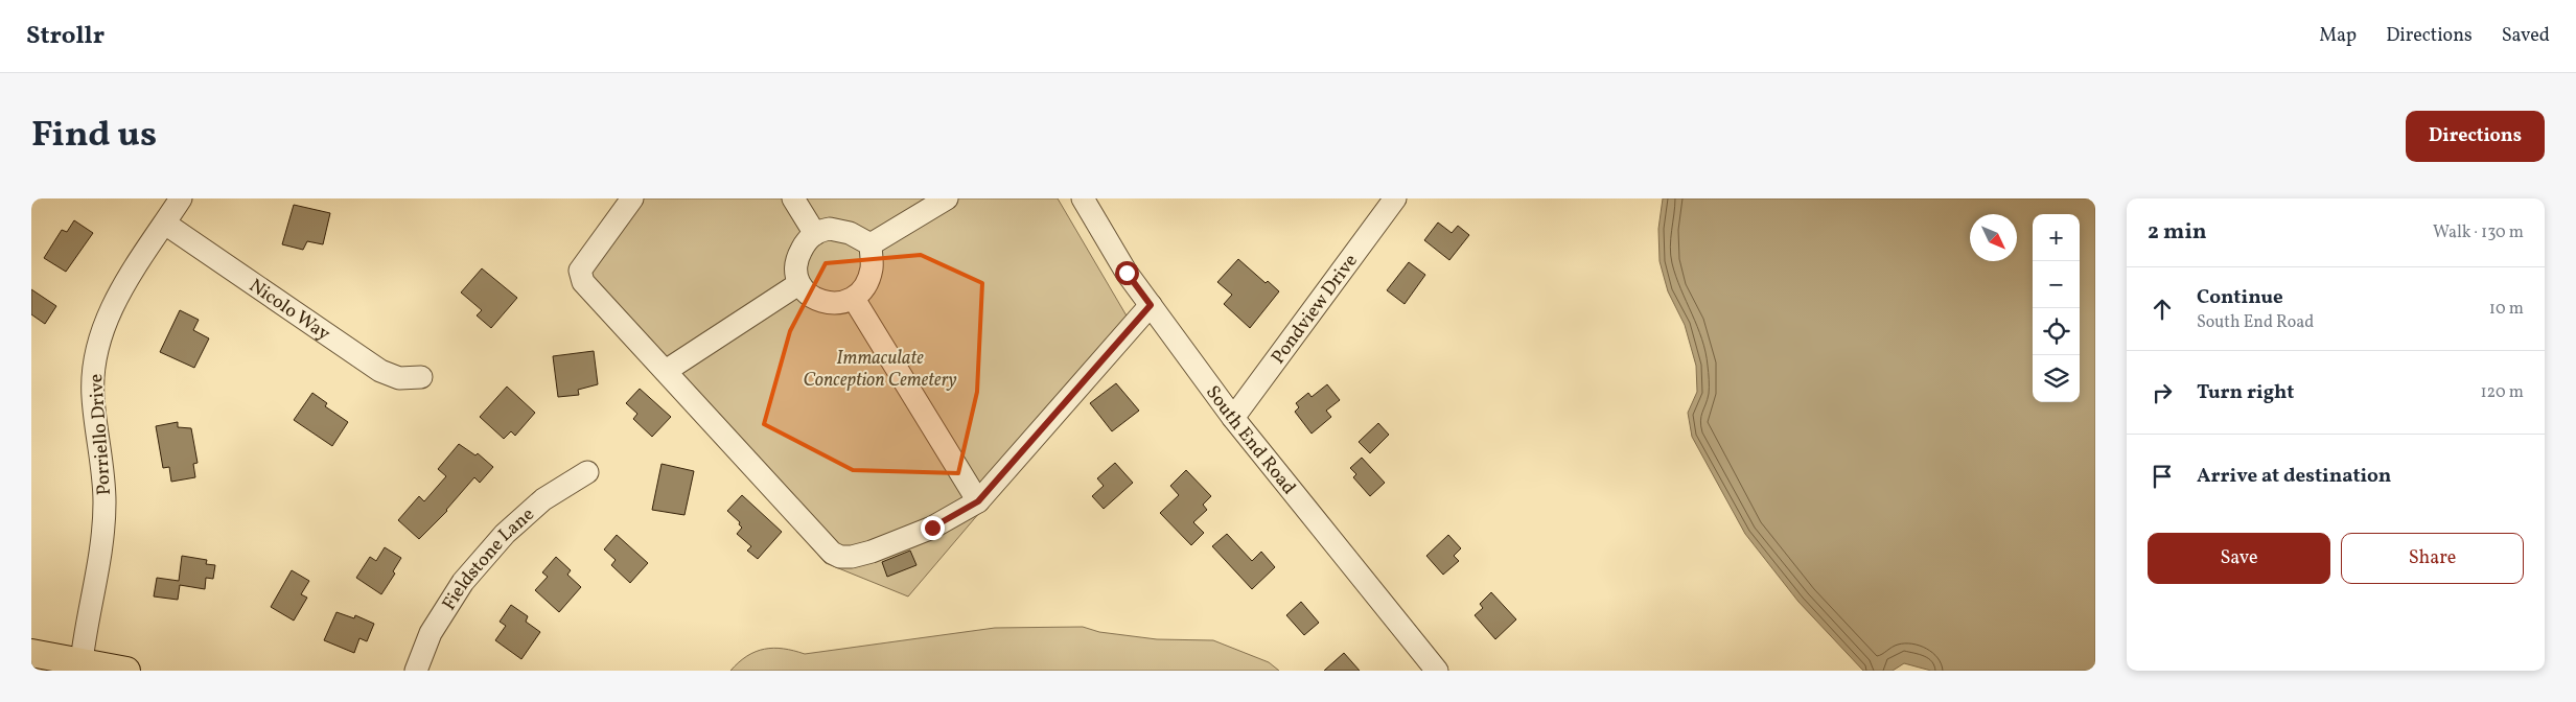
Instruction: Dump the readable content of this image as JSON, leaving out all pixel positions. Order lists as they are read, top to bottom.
{
  "streets": {
    "street": [
      "Pondview Drive",
      "Nicolo Way",
      "Porriello Drive",
      "South End Road",
      "Fieldstone Lane"
    ]
  },
  "crossings": [
    ["Pondview Drive", "South End Road"],
    ["Nicolo Way", "Porriello Drive"]
  ],
  "parks": ["Immaculate Conception Cemetery"],
  "north": "bottom right",
  "page": {
    "header": "Strollr",
    "nav": ["Map", "Directions", "Saved"],
    "title": "Find us",
    "buttons": [
      "Directions",
      ["Save", "Share"]
    ],
    "heading": ["2 min", "Walk · 130 m"],
    "map_buttons": ["+", "−"],
    "list": [
      ["Continue", "South End Road", "10 m"],
      ["Turn right", "120 m"],
      "Arrive at destination"
    ]
  }
}
